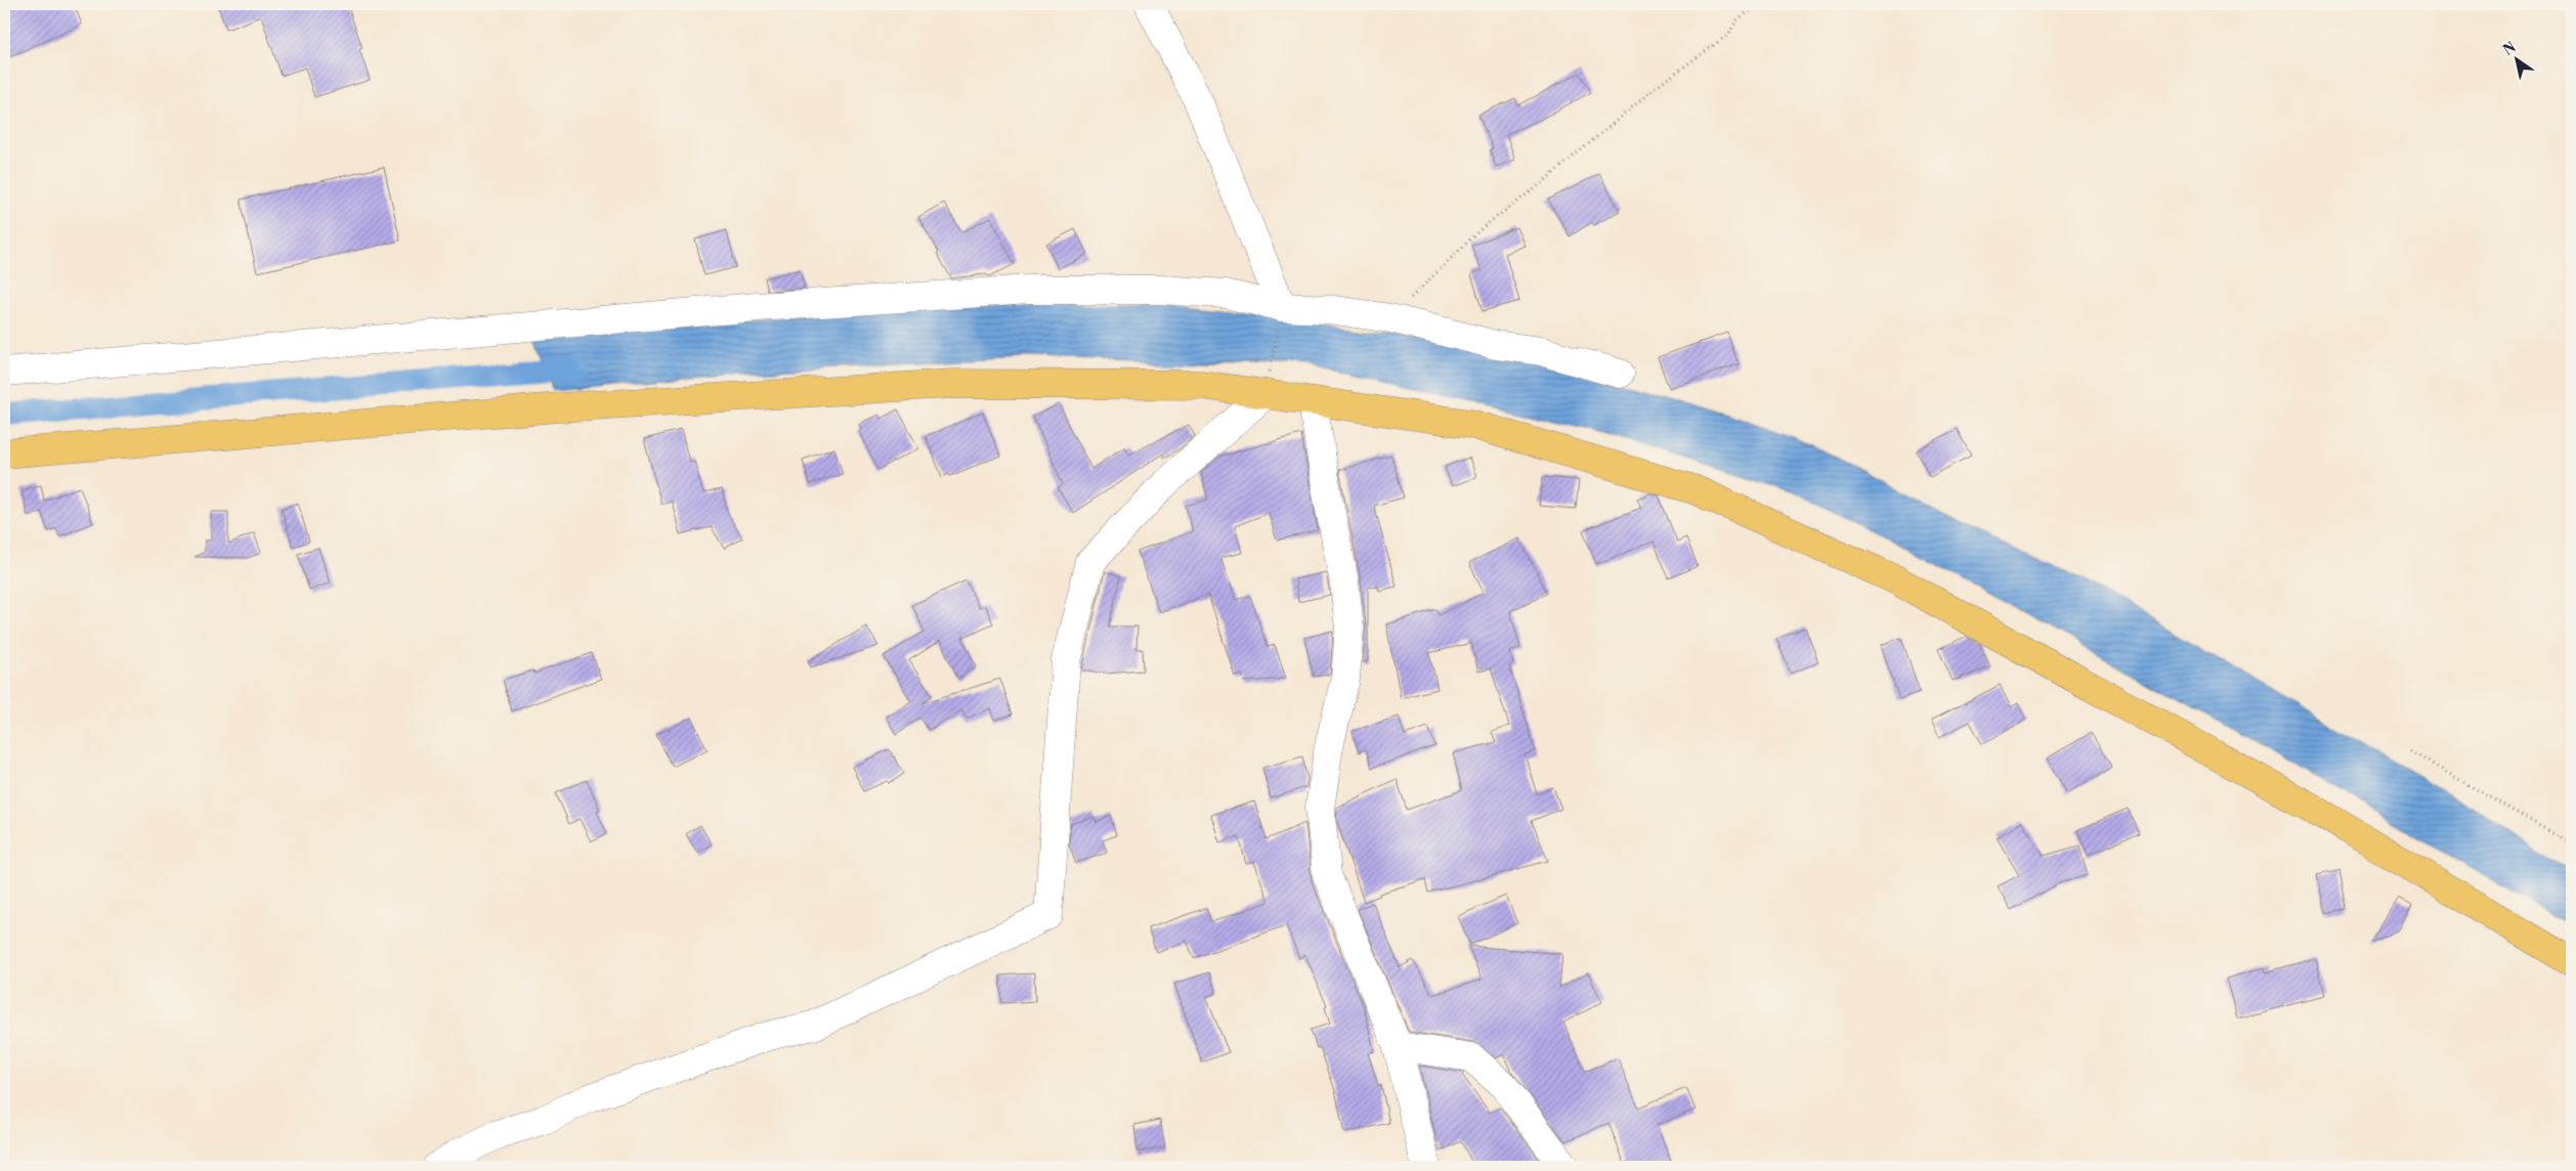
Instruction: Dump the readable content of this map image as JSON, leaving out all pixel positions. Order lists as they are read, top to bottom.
{
  "north": "top left"
}
